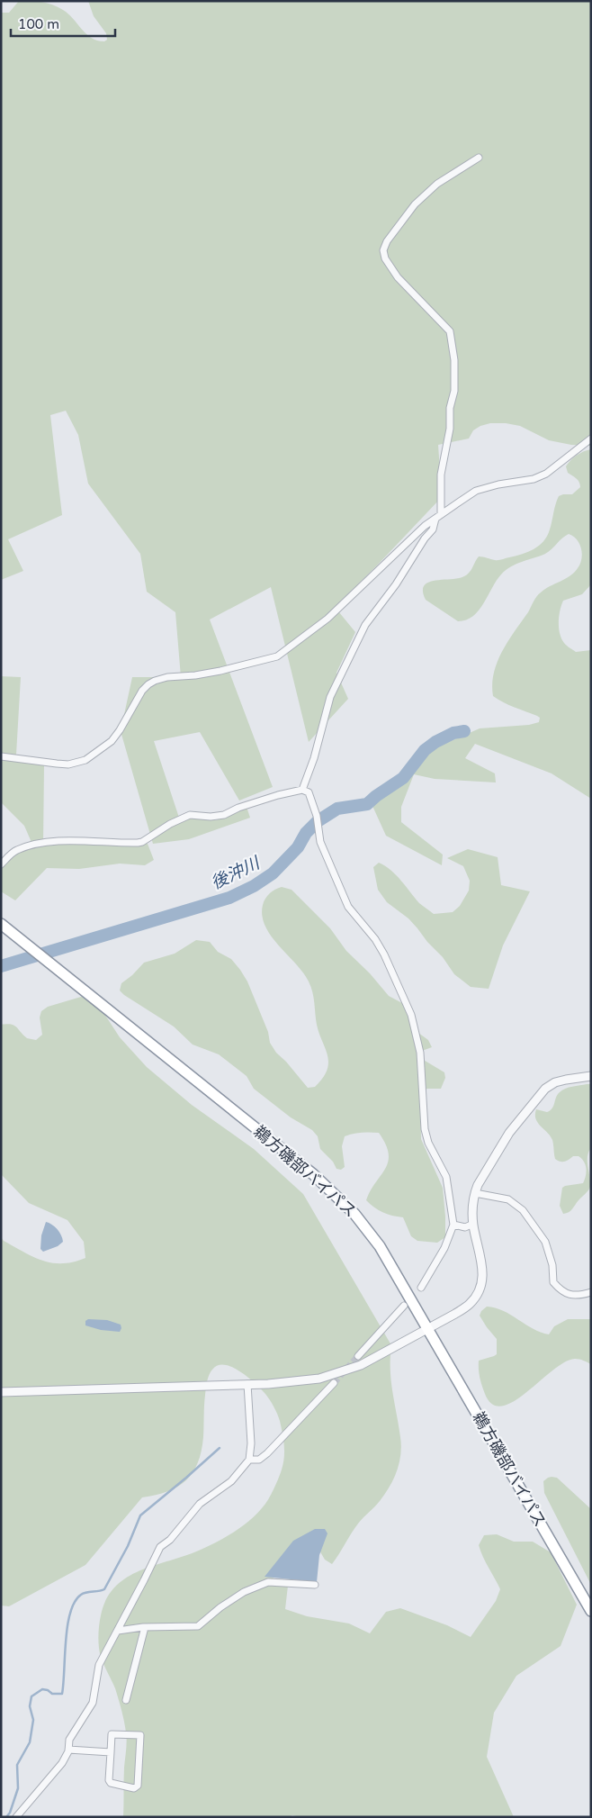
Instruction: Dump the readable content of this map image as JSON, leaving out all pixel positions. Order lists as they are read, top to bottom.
{
  "streets": {
    "highway": ["鵜方磯部バイパス"]
  },
  "water": ["後沖川"],
  "scale_bar": "100 m"
}
